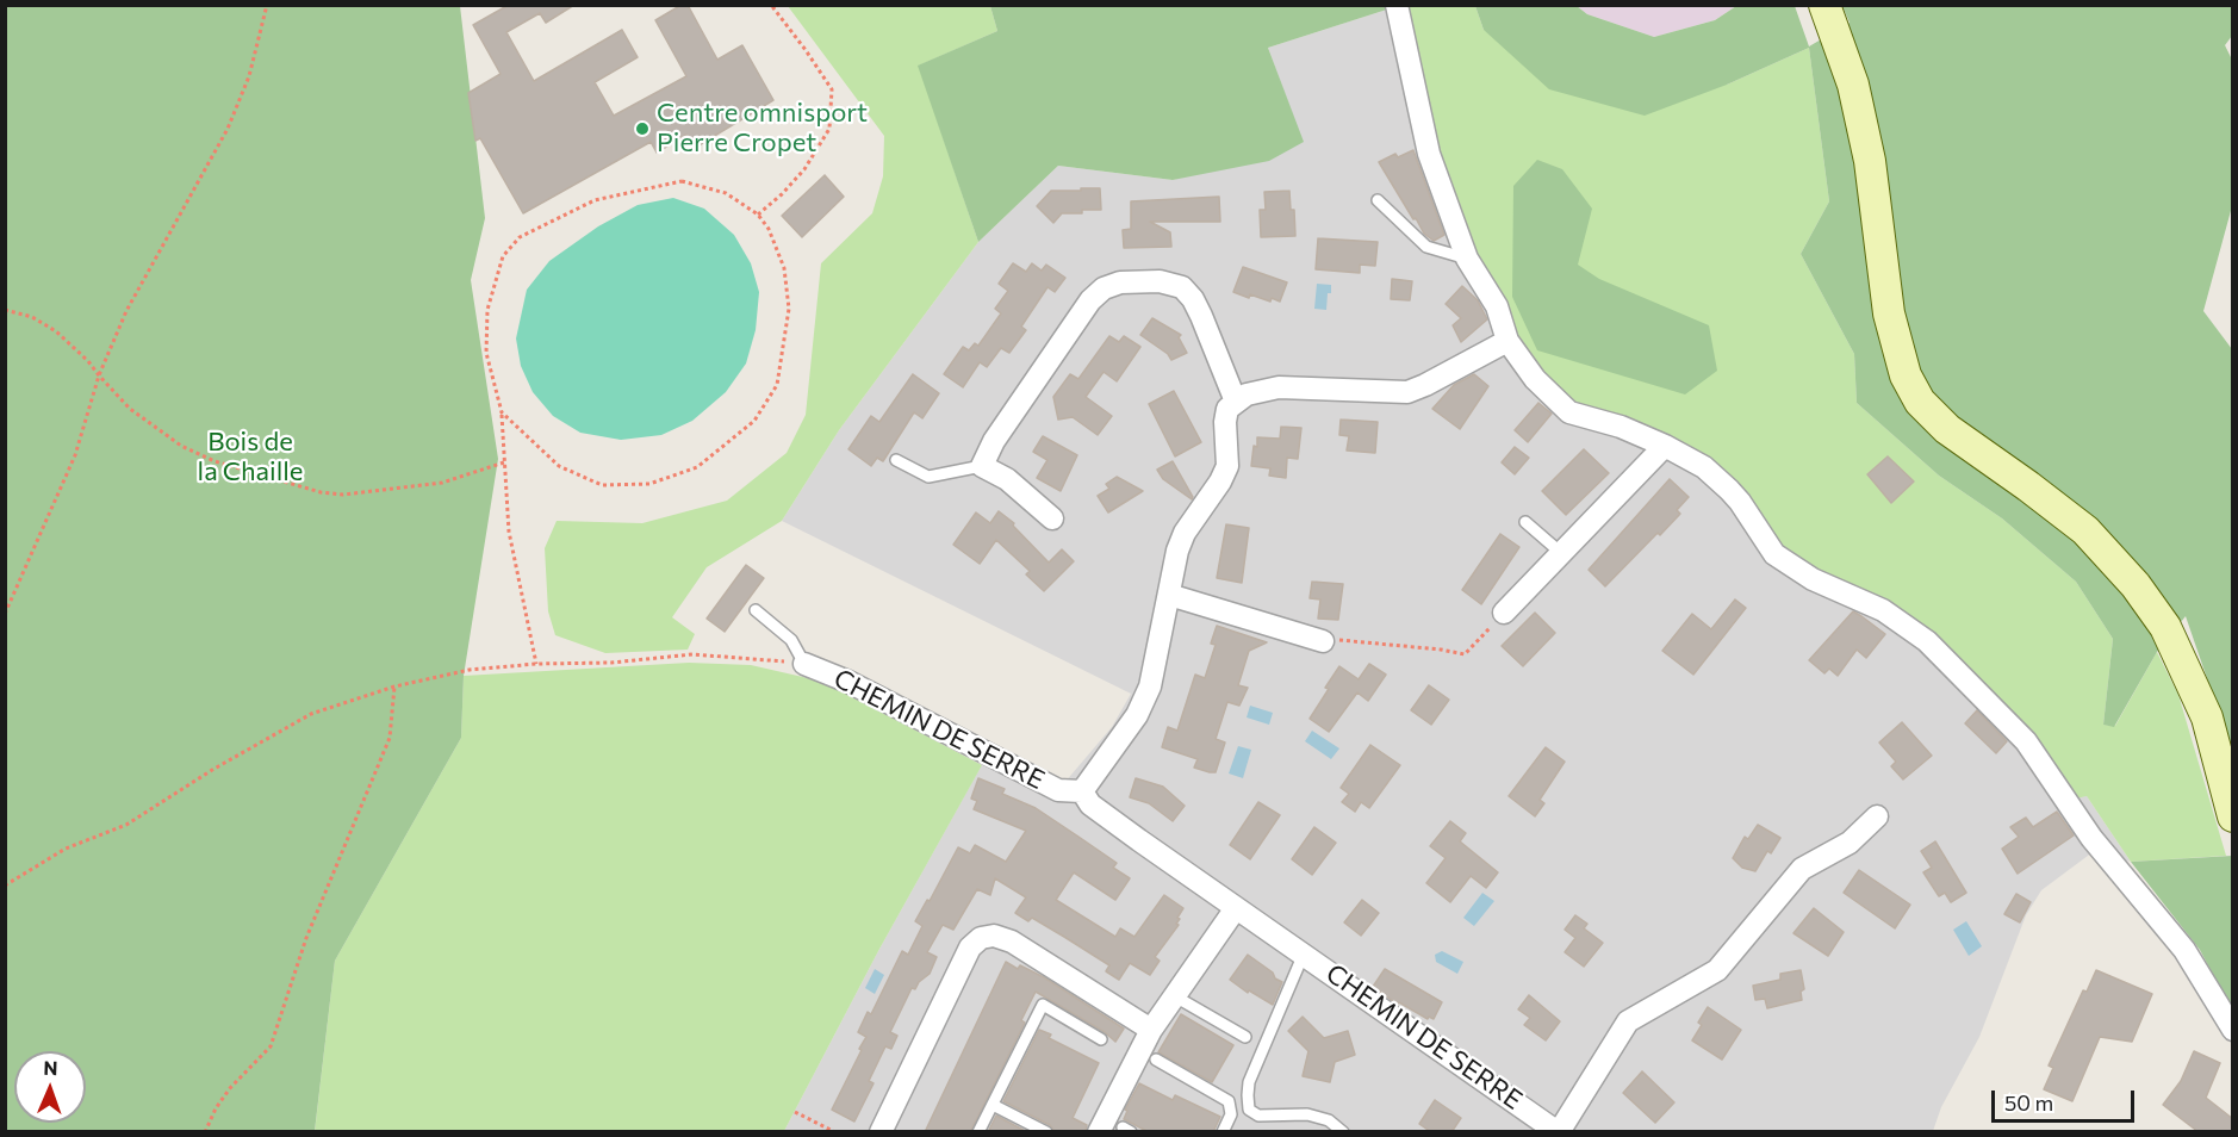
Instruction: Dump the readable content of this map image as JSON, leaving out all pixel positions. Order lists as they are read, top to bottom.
{
  "streets": {
    "street": ["CHEMIN DE SERRE"]
  },
  "parks": ["Bois de la Chaille"],
  "places": ["Centre omnisport Pierre Cropet"],
  "scale_bar": "50 m",
  "north": "top"
}
